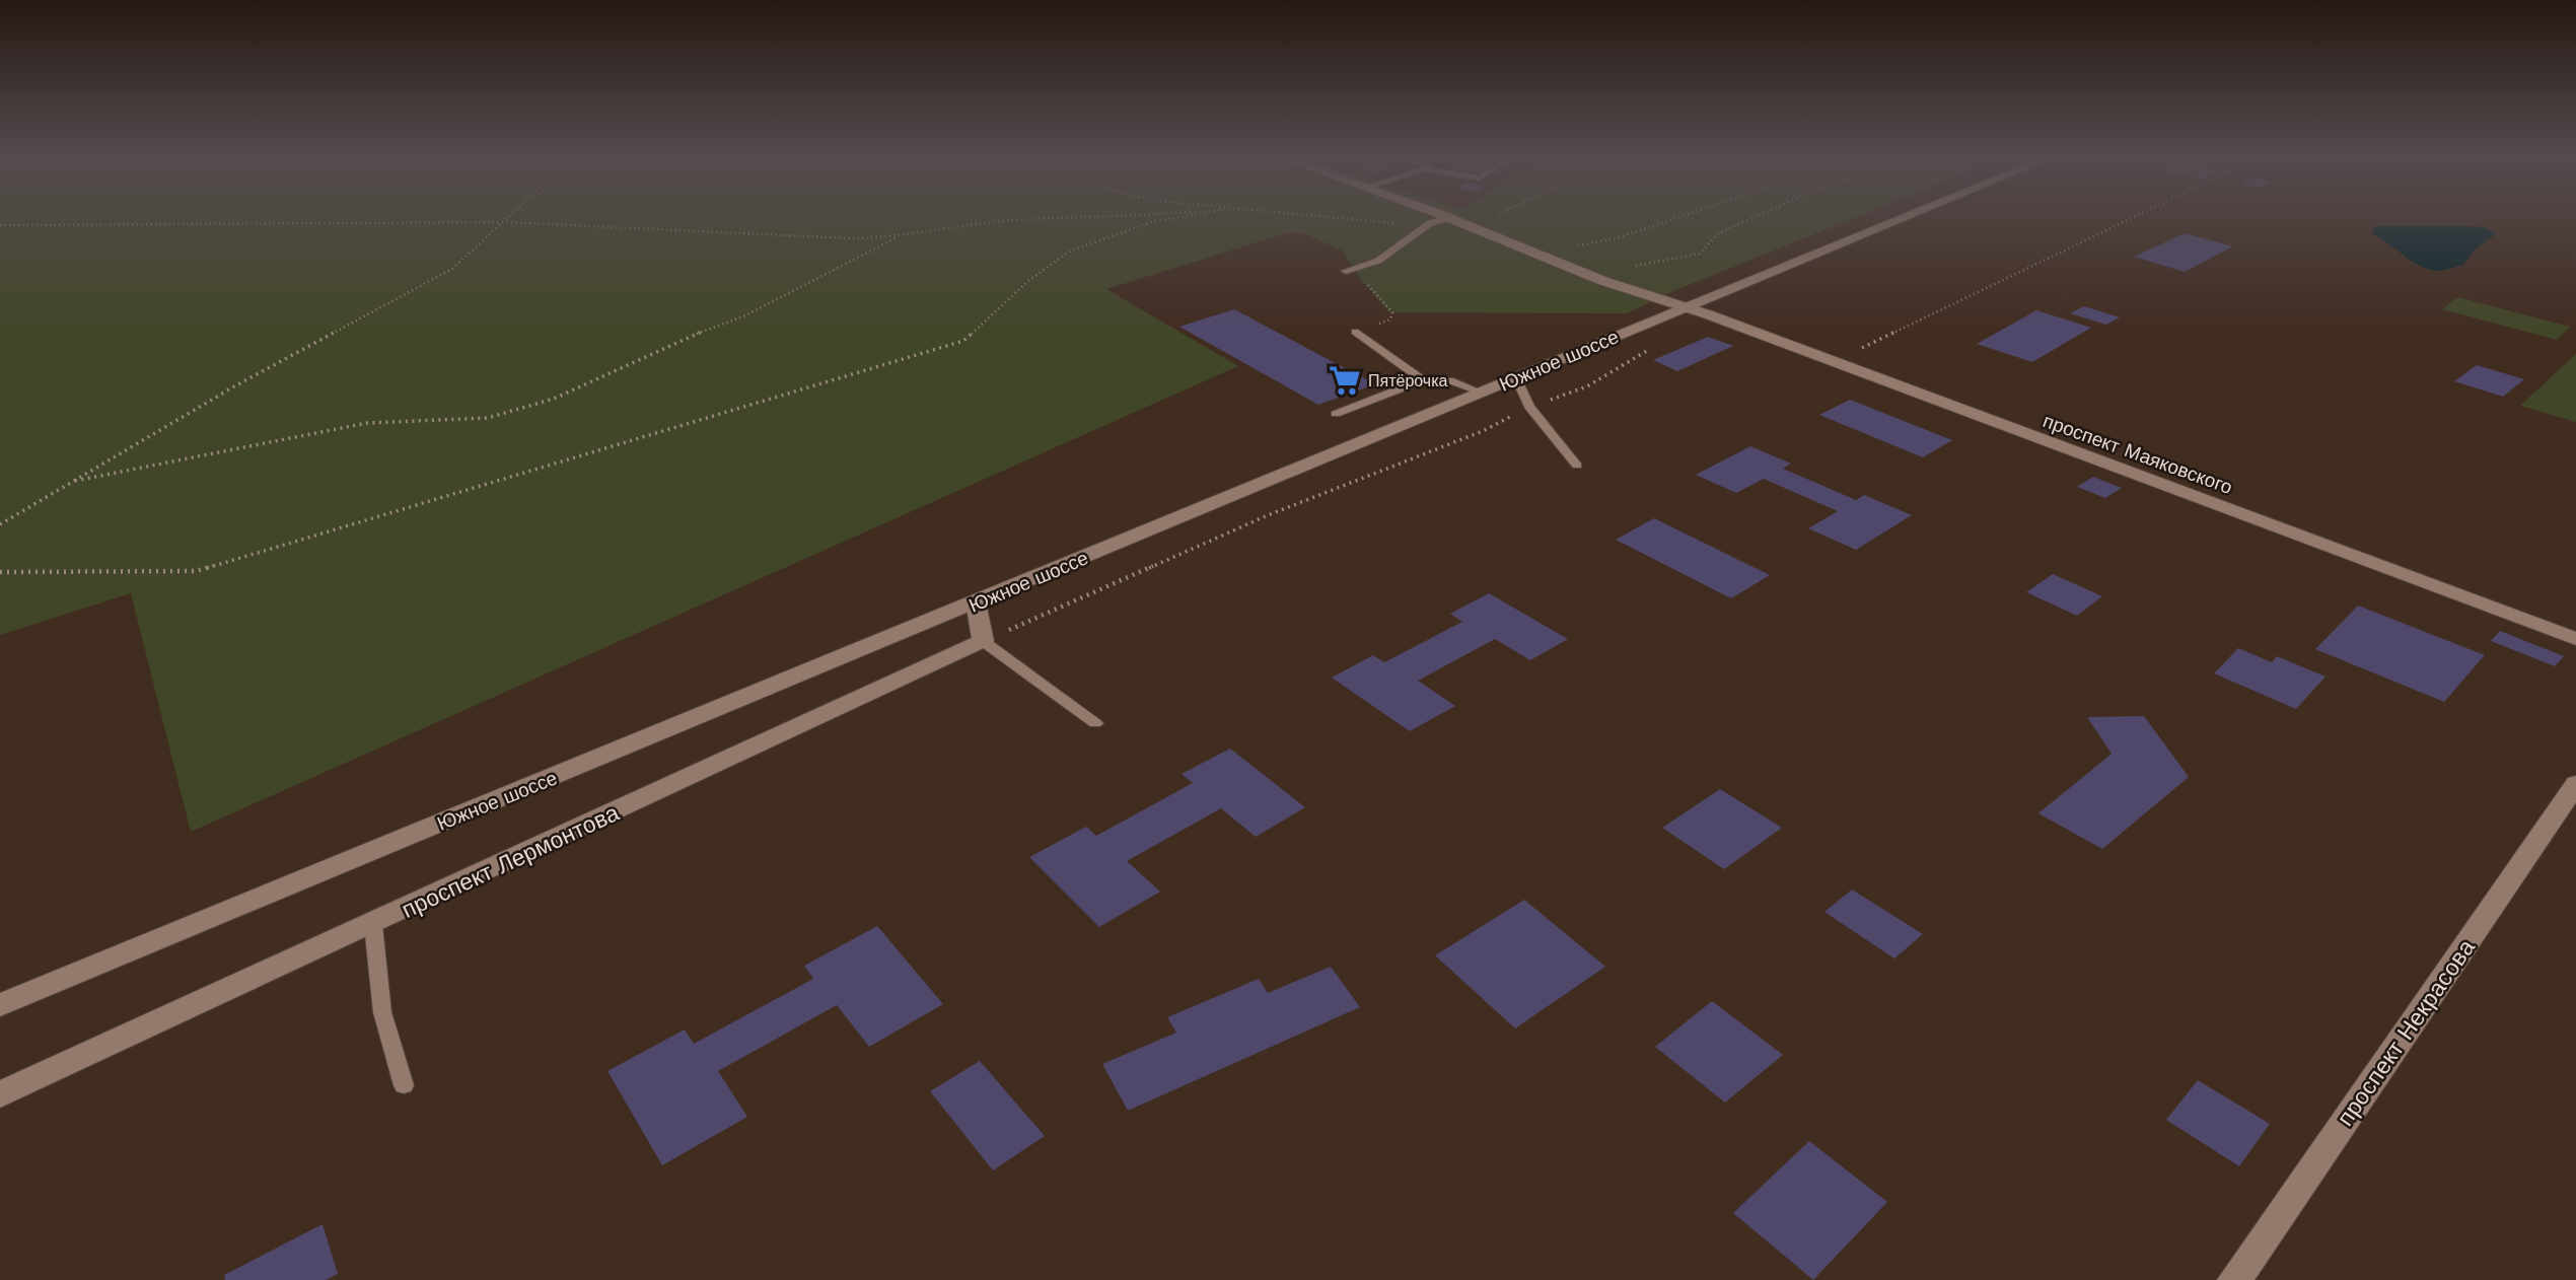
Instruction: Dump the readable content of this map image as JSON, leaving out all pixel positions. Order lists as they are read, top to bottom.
{
  "streets": {
    "street": [
      "Южное шоссе",
      "проспект Маяковского",
      "проспект Лермонтова",
      "проспект Некрасова"
    ]
  },
  "crossings": [
    ["Южное шоссе", "проспект Маяковского"]
  ],
  "places": {
    "supermarket": ["Пятёрочка"]
  }
}
